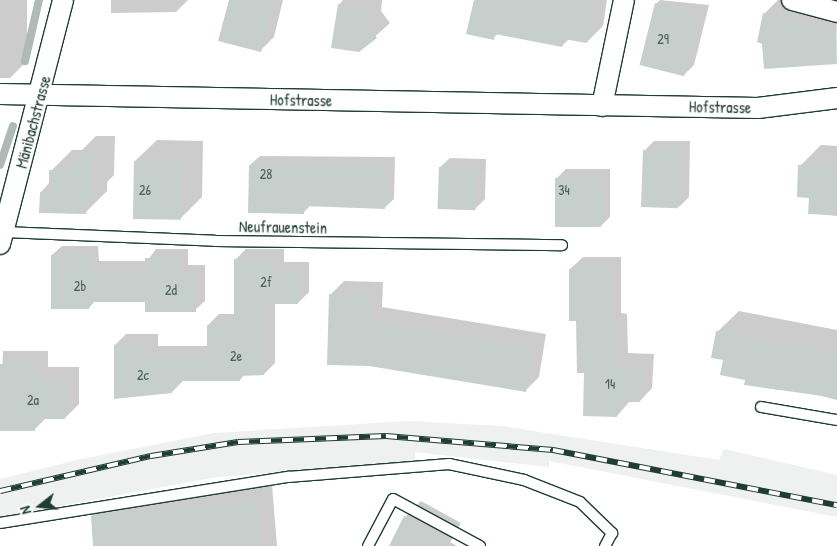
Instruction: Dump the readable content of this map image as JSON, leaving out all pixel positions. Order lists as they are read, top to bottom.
{
  "streets": {
    "street": ["Hofstrasse", "Mänibachstrasse"],
    "lane": ["Neufrauenstein"]
  },
  "crossings": [
    ["Hofstrasse", "Mänibachstrasse"],
    ["Mänibachstrasse", "Neufrauenstein"]
  ],
  "house_numbers": [
    "29",
    "28",
    "26",
    "34",
    "2f",
    "2b",
    "2d",
    "2e",
    "2c",
    "14",
    "2a"
  ],
  "north": "left"
}
